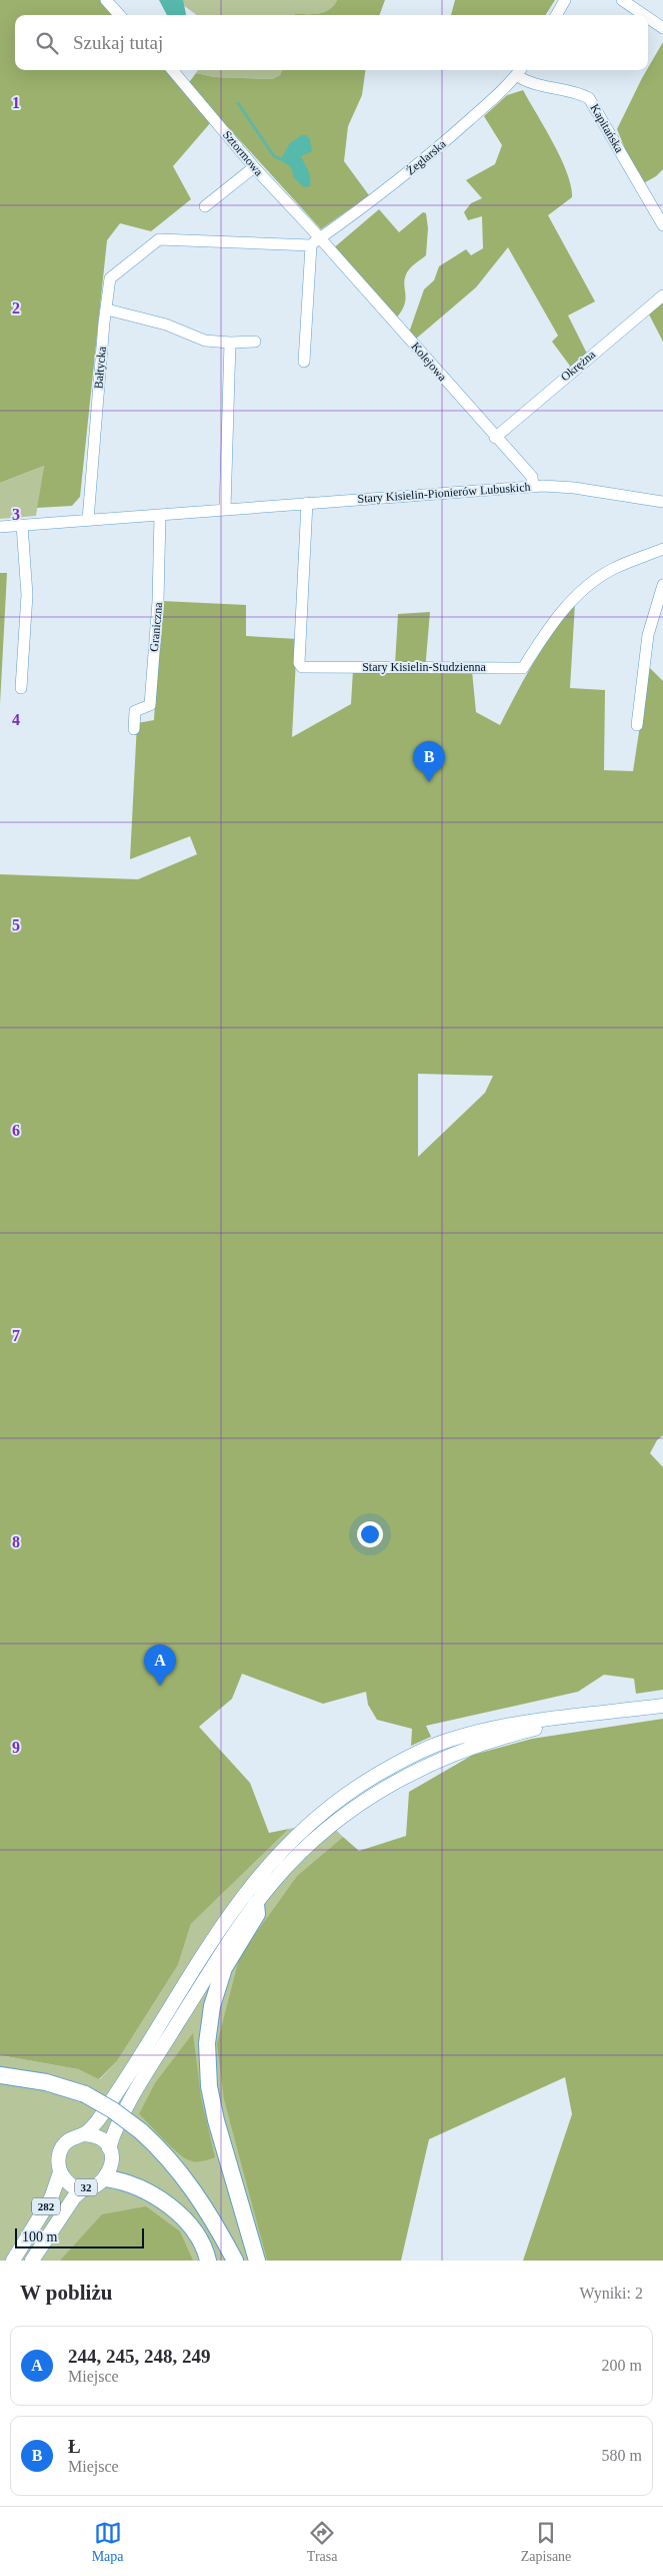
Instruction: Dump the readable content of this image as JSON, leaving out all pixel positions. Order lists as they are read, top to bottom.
{
  "streets": {
    "main road": ["32", "282"],
    "street": [
      "Kapitańska",
      "Sztormowa",
      "Żeglarska",
      "Kolejowa",
      "Okrężna",
      "Bałtycka",
      "Stary Kisielin-Pionierów Lubuskich",
      "Graniczna",
      "Stary Kisielin-Studzienna"
    ]
  },
  "crossings": [
    ["Kapitańska", "Żeglarska"],
    ["Sztormowa", "Żeglarska"],
    ["Sztormowa", "Kolejowa"],
    ["Sztormowa", "Bałtycka"],
    ["Żeglarska", "Kolejowa"],
    ["Żeglarska", "Bałtycka"],
    ["Kolejowa", "Okrężna"],
    ["Kolejowa", "Bałtycka"],
    ["Kolejowa", "Stary Kisielin-Pionierów Lubuskich"],
    ["Bałtycka", "Stary Kisielin-Pionierów Lubuskich"],
    ["Stary Kisielin-Pionierów Lubuskich", "Graniczna"],
    ["Stary Kisielin-Pionierów Lubuskich", "Stary Kisielin-Studzienna"],
    ["32", "282"]
  ],
  "scale_bar": "100 m",
  "page": {
    "search": "Szukaj tutaj",
    "pins": ["B", "A"],
    "scale": "100 m",
    "heading": ["W pobliżu", "Wyniki: 2"],
    "list": [
      {
        "mark": "A",
        "name": "244, 245, 248, 249",
        "note": "Miejsce",
        "value": "200 m"
      },
      {
        "mark": "B",
        "name": "Ł",
        "note": "Miejsce",
        "value": "580 m"
      }
    ],
    "nav": ["Mapa", "Trasa", "Zapisane"]
  },
  "grid": {
    "rows": [
      "1",
      "2",
      "3",
      "4",
      "5",
      "6",
      "7",
      "8",
      "9"
    ]
  }
}
